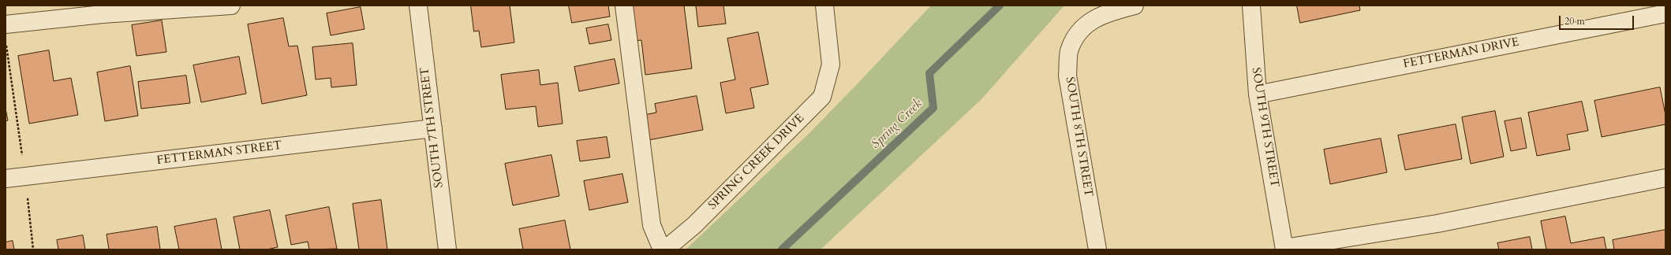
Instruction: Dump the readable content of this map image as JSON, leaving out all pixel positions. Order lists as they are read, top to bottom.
{
  "streets": {
    "street": [
      "FETTERMAN DRIVE",
      "SOUTH 7TH STREET",
      "SOUTH 9TH STREET",
      "SOUTH 8TH STREET",
      "FETTERMAN STREET",
      "SPRING CREEK DRIVE"
    ]
  },
  "crossings": [
    ["FETTERMAN DRIVE", "SOUTH 9TH STREET"],
    ["SOUTH 7TH STREET", "FETTERMAN STREET"]
  ],
  "water": ["Spring Creek"],
  "scale_bar": "20 m"
}
